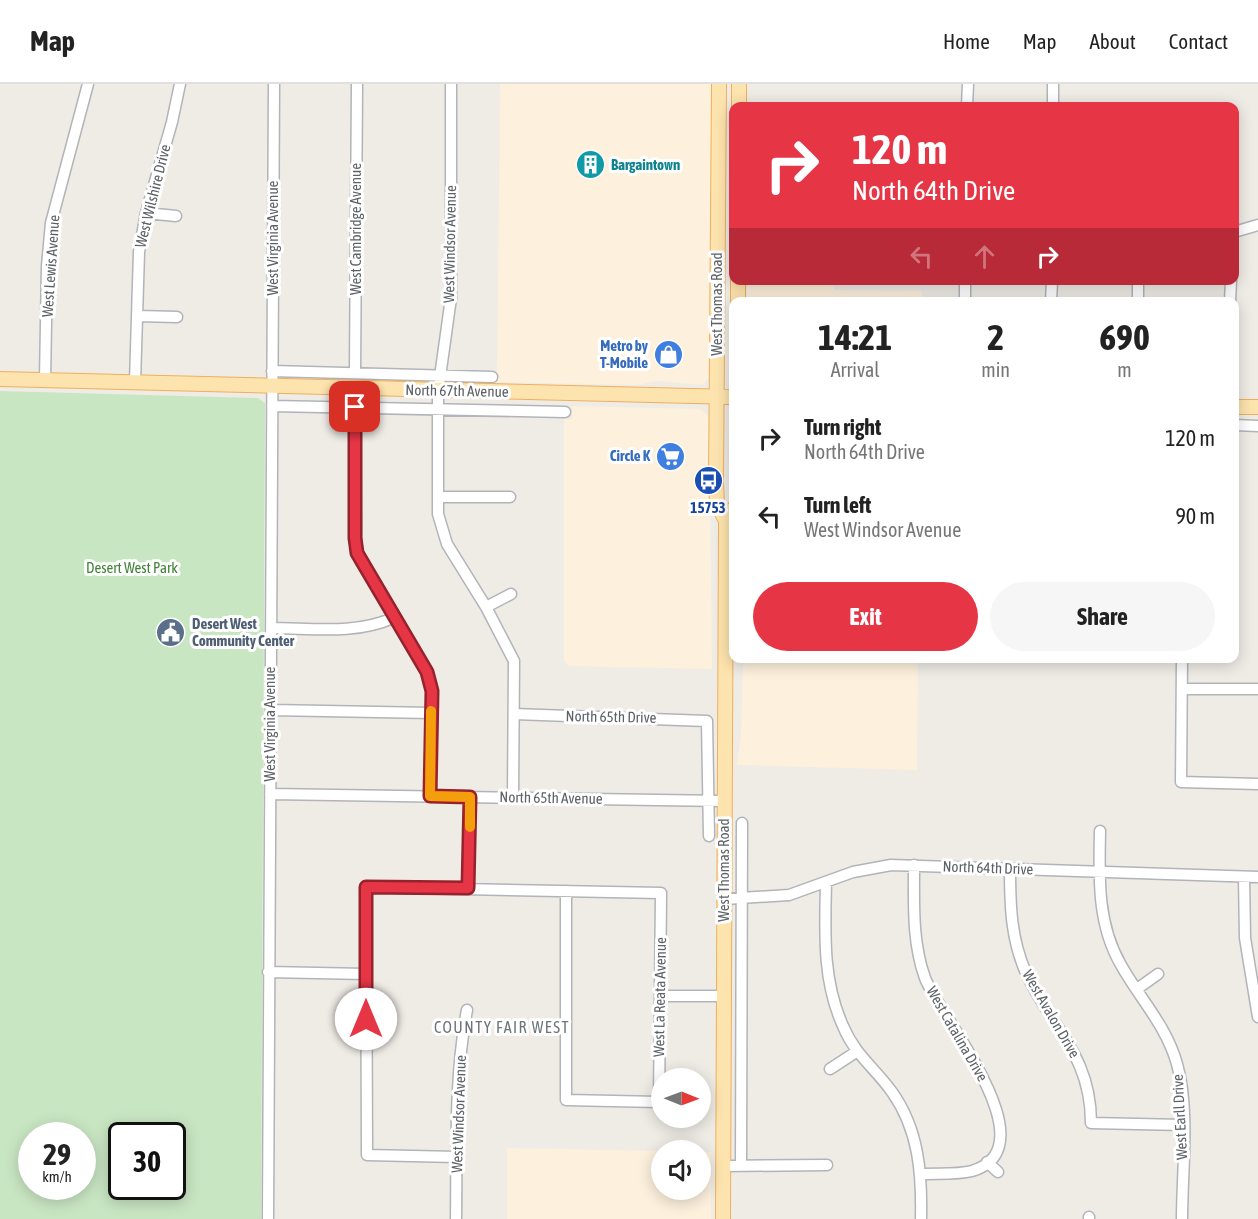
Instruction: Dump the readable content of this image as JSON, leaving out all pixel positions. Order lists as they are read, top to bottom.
{
  "streets": {
    "main road": ["West Thomas Road", "North 67th Avenue"],
    "street": [
      "West Wilshire Drive",
      "West Cambridge Avenue",
      "West Virginia Avenue",
      "West Windsor Avenue",
      "West Lewis Avenue",
      "North 65th Drive",
      "North 65th Avenue",
      "North 64th Drive",
      "West La Reata Avenue",
      "West Avalon Drive",
      "West Catalina Drive",
      "West Earll Drive"
    ]
  },
  "crossings": [
    ["West Wilshire Drive", "North 67th Avenue"],
    ["West Cambridge Avenue", "North 67th Avenue"],
    ["West Virginia Avenue", "North 67th Avenue"],
    ["West Virginia Avenue", "North 65th Avenue"],
    ["West Windsor Avenue", "North 67th Avenue"],
    ["West Windsor Avenue", "North 65th Drive"],
    ["West Windsor Avenue", "North 65th Avenue"],
    ["West Lewis Avenue", "North 67th Avenue"],
    ["West Thomas Road", "North 67th Avenue"],
    ["West Thomas Road", "North 65th Drive"],
    ["West Thomas Road", "North 65th Avenue"],
    ["West Thomas Road", "North 64th Drive"],
    ["North 64th Drive", "West Avalon Drive"],
    ["North 64th Drive", "West Catalina Drive"],
    ["North 64th Drive", "West Earll Drive"],
    ["West Avalon Drive", "West Earll Drive"]
  ],
  "districts": ["COUNTY FAIR WEST"],
  "parks": ["Desert West Park"],
  "places": {
    "building": ["Bargaintown"],
    "shop": ["Metro by T-Mobile"],
    "supermarket": ["Circle K"],
    "bus stop": ["15753"],
    "public building": ["Desert West Community Center"]
  },
  "north": "right",
  "page": {
    "header": "Map",
    "nav": [
      "Home",
      "Map",
      "About",
      "Contact"
    ],
    "turn": ["120 m", "North 64th Drive"],
    "eta": [
      "14:21",
      "Arrival",
      "2",
      "min",
      "690",
      "m"
    ],
    "list": [
      {
        "name": "Turn right",
        "note": "North 64th Drive",
        "value": "120 m"
      },
      {
        "name": "Turn left",
        "note": "West Windsor Avenue",
        "value": "90 m"
      }
    ],
    "buttons": ["Exit", "Share"],
    "speed": "29 km/h",
    "limit": "30"
  }
}
